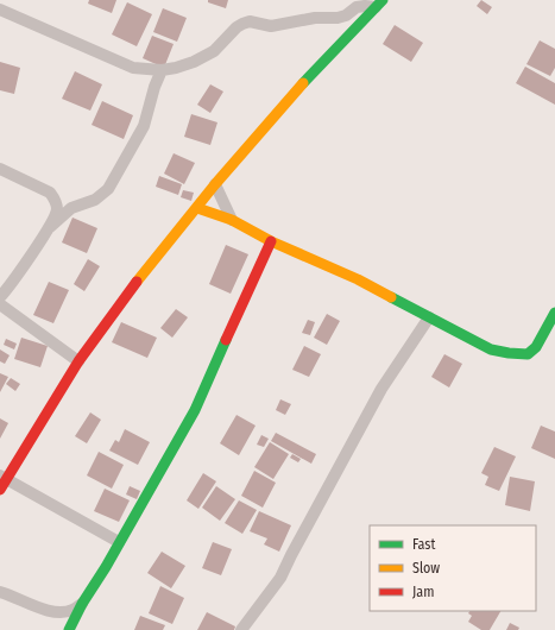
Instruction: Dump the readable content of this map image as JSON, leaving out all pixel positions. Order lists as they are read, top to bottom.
{
  "legend": ["Fast", "Slow", "Jam"]
}
